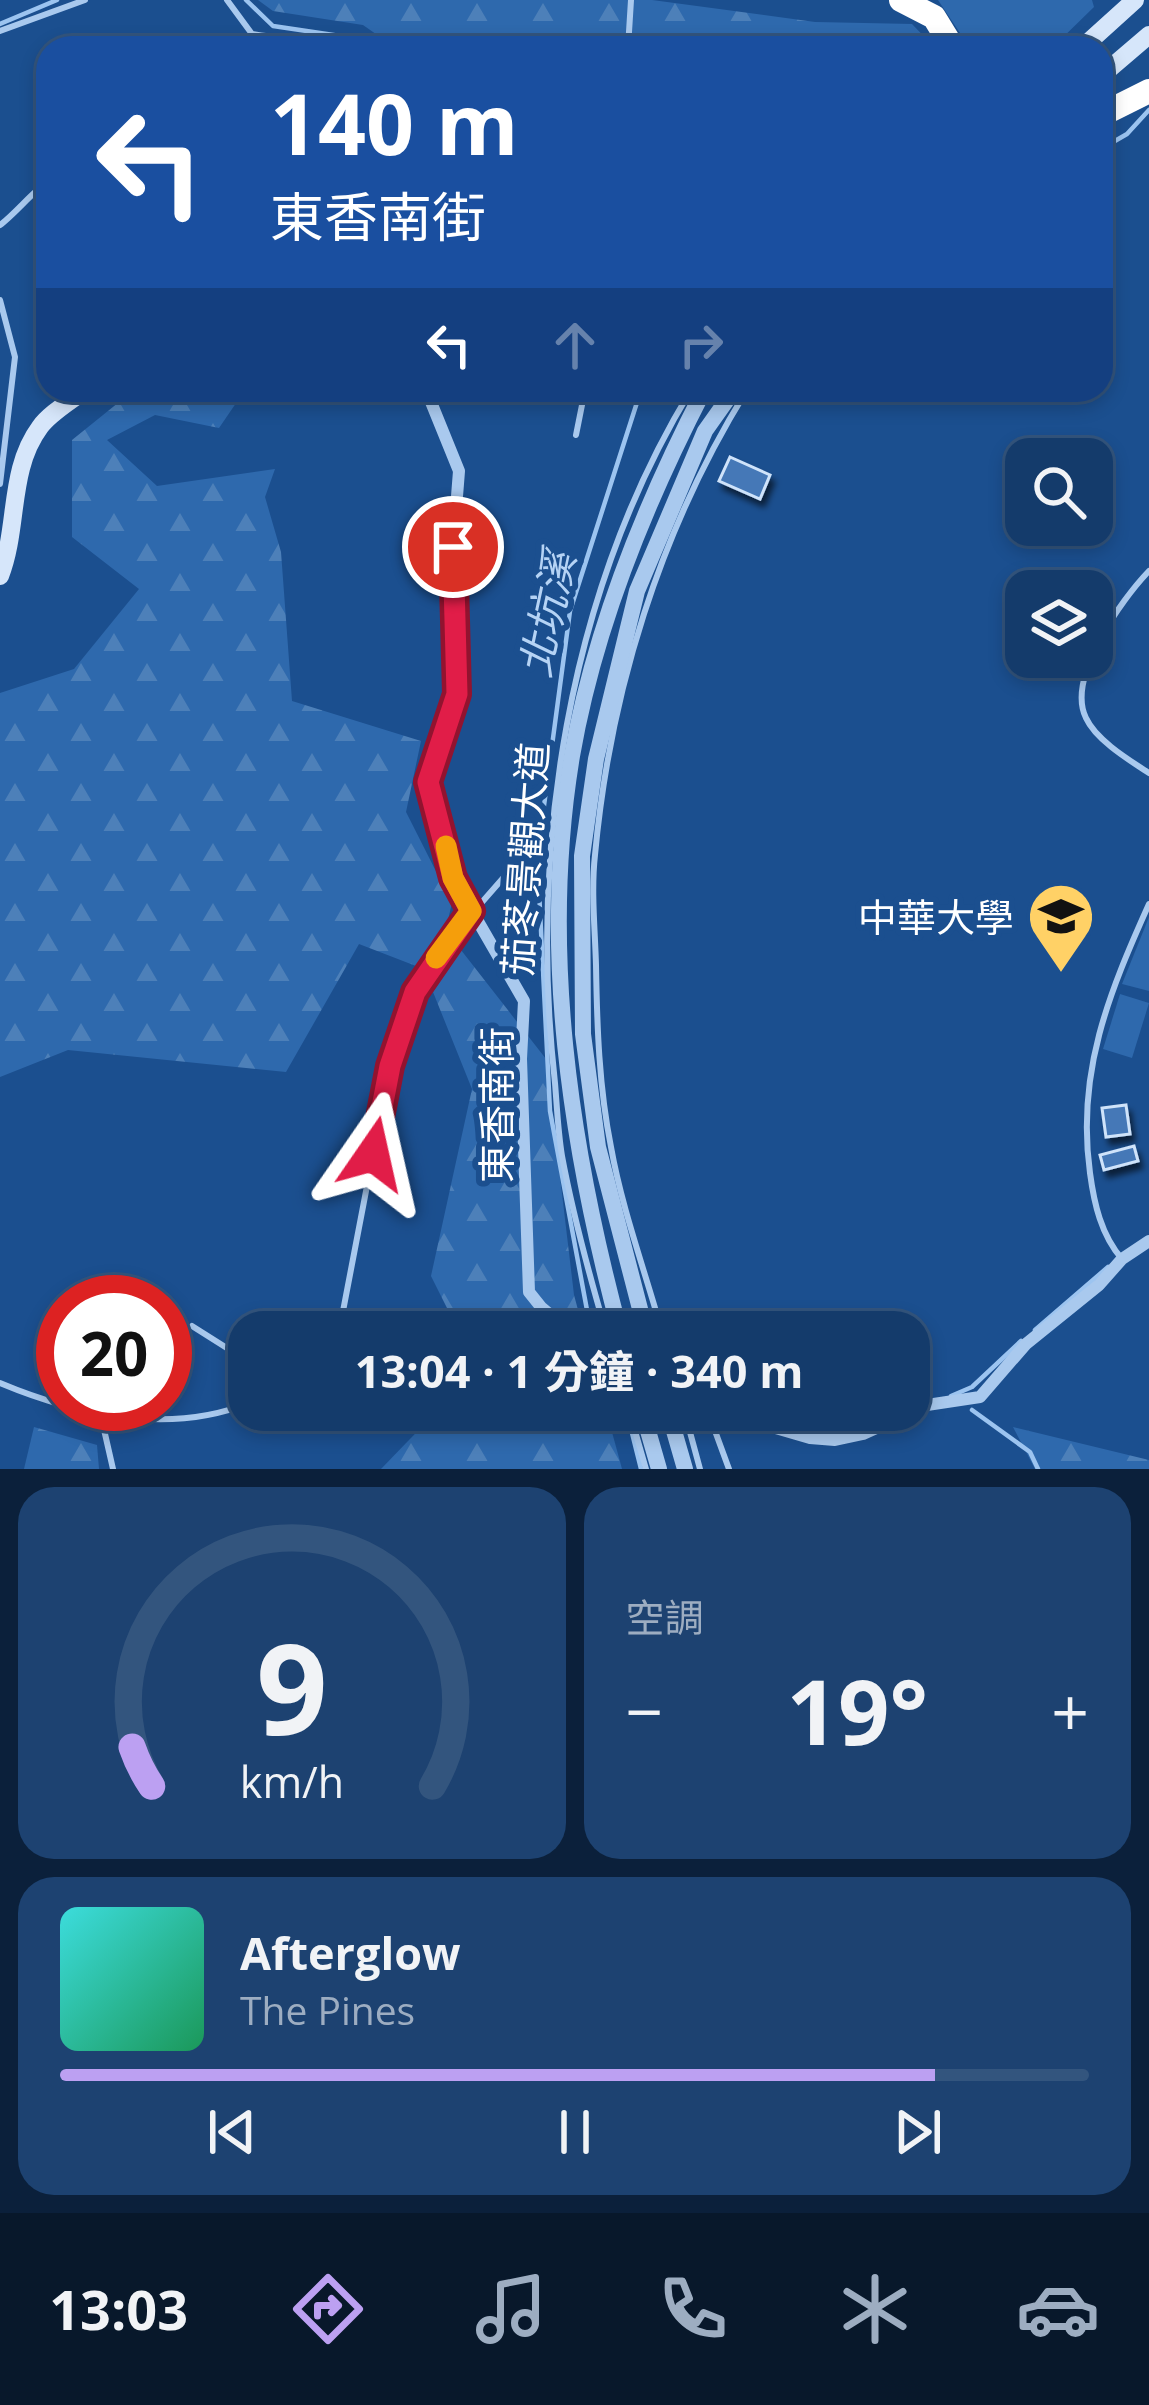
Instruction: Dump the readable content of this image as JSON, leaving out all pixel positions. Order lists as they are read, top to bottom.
{
  "streets": {
    "street": ["茄苳景觀大道", "東香南街"]
  },
  "water": ["北坑溪"],
  "places": {
    "school or university": ["中華大學"]
  },
  "page": {
    "turn": ["140 m", "東香南街"],
    "limit": "20",
    "trip": "13:04 · 1 分鐘 · 340 m",
    "tile": "空調",
    "heat": ["−", "19°", "+"],
    "song": ["Afterglow", "The Pines"],
    "tabs": "13:03",
    "gauge": ["9", "km/h"]
  }
}
